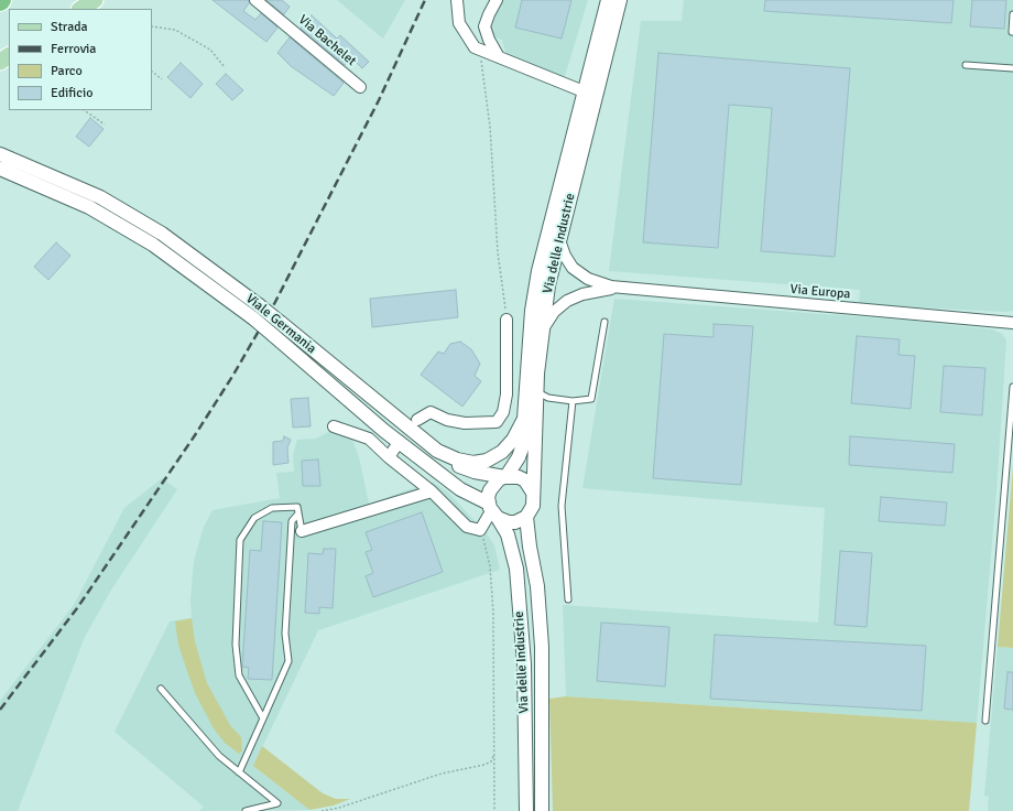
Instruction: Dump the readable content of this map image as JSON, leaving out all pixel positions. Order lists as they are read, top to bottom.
{
  "streets": {
    "street": [
      "Via Bachelet",
      "Via delle Industrie",
      "Via Europa",
      "Viale Germania"
    ]
  },
  "crossings": [
    ["Via delle Industrie", "Via Europa"],
    ["Via delle Industrie", "Viale Germania"]
  ],
  "legend": [
    "Strada",
    "Ferrovia",
    "Parco",
    "Edificio"
  ]
}
